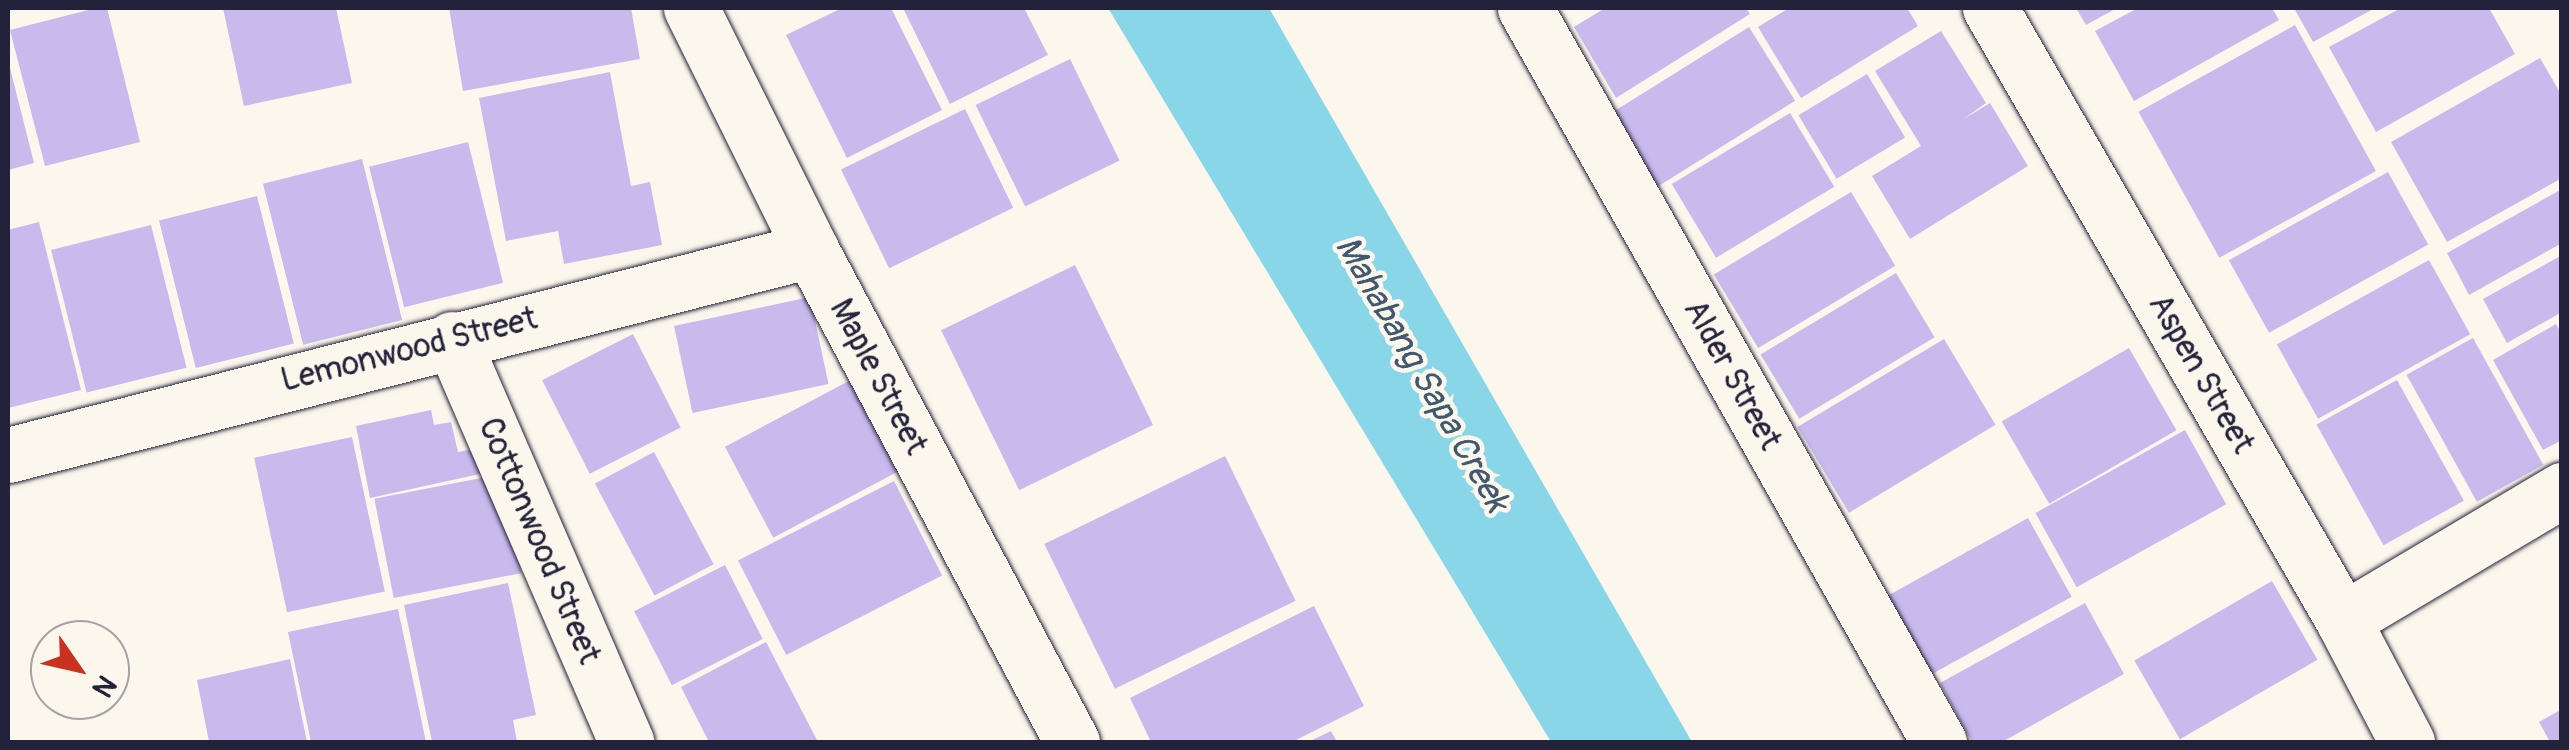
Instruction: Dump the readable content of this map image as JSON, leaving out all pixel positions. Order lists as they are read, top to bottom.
{
  "streets": {
    "street": [
      "Lemonwood Street",
      "Aspen Street",
      "Alder Street",
      "Maple Street",
      "Cottonwood Street"
    ]
  },
  "crossings": [
    ["Lemonwood Street", "Maple Street"],
    ["Lemonwood Street", "Cottonwood Street"]
  ],
  "water": ["Mahabang Sapa Creek"],
  "north": "bottom right"
}
